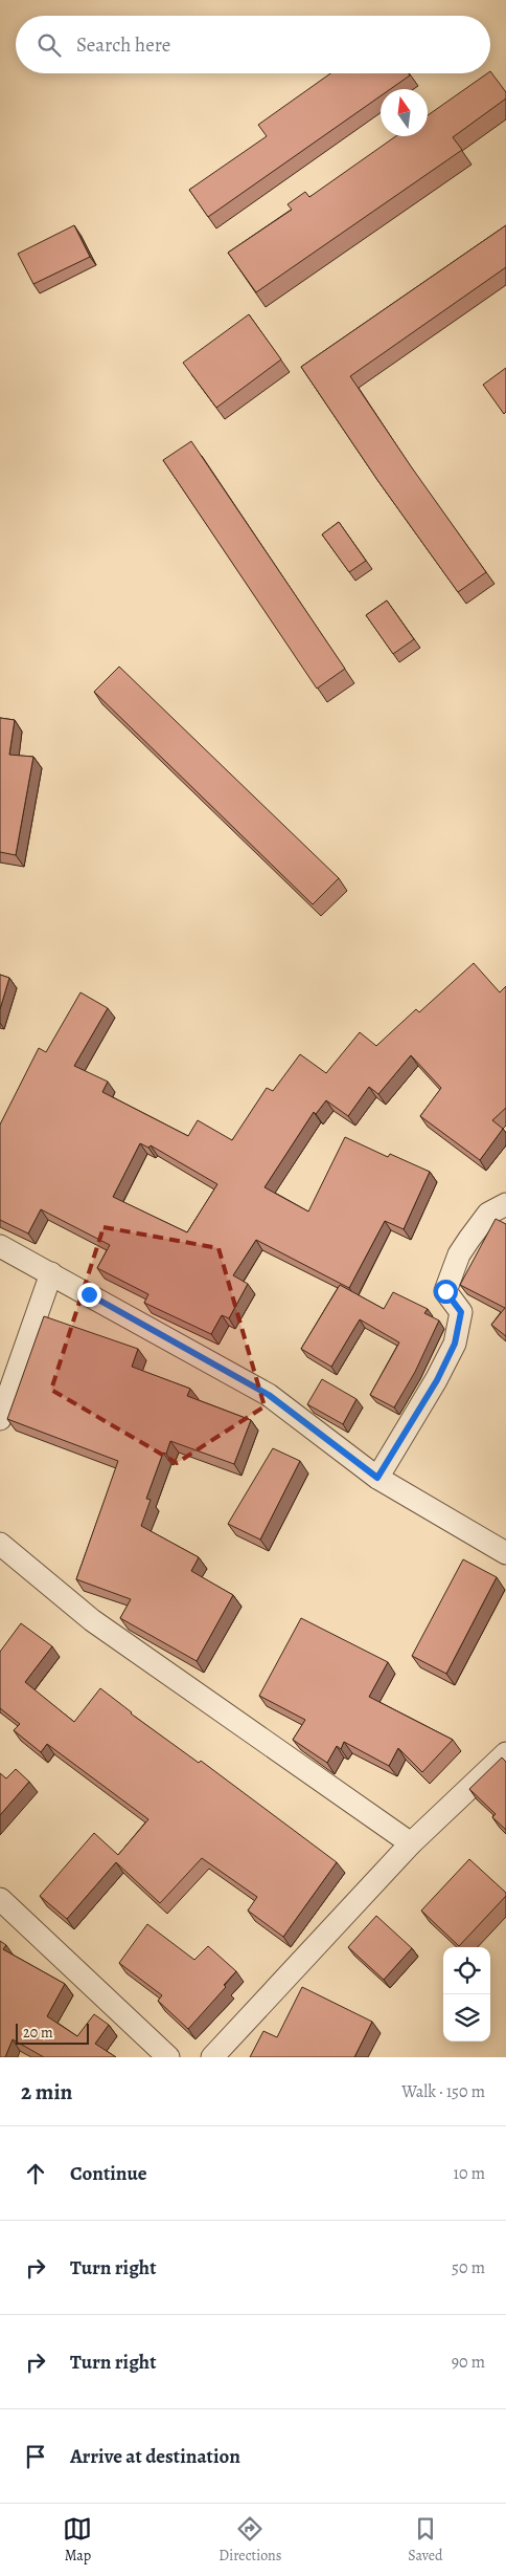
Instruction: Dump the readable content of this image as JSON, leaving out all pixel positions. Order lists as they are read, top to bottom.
{
  "scale_bar": "20 m",
  "north": "top",
  "page": {
    "search": "Search here",
    "scale": "20 m",
    "heading": ["2 min", "Walk · 150 m"],
    "list": [
      ["Continue", "10 m"],
      ["Turn right", "50 m"],
      ["Turn right", "90 m"],
      "Arrive at destination"
    ],
    "nav": ["Map", "Directions", "Saved"]
  }
}
